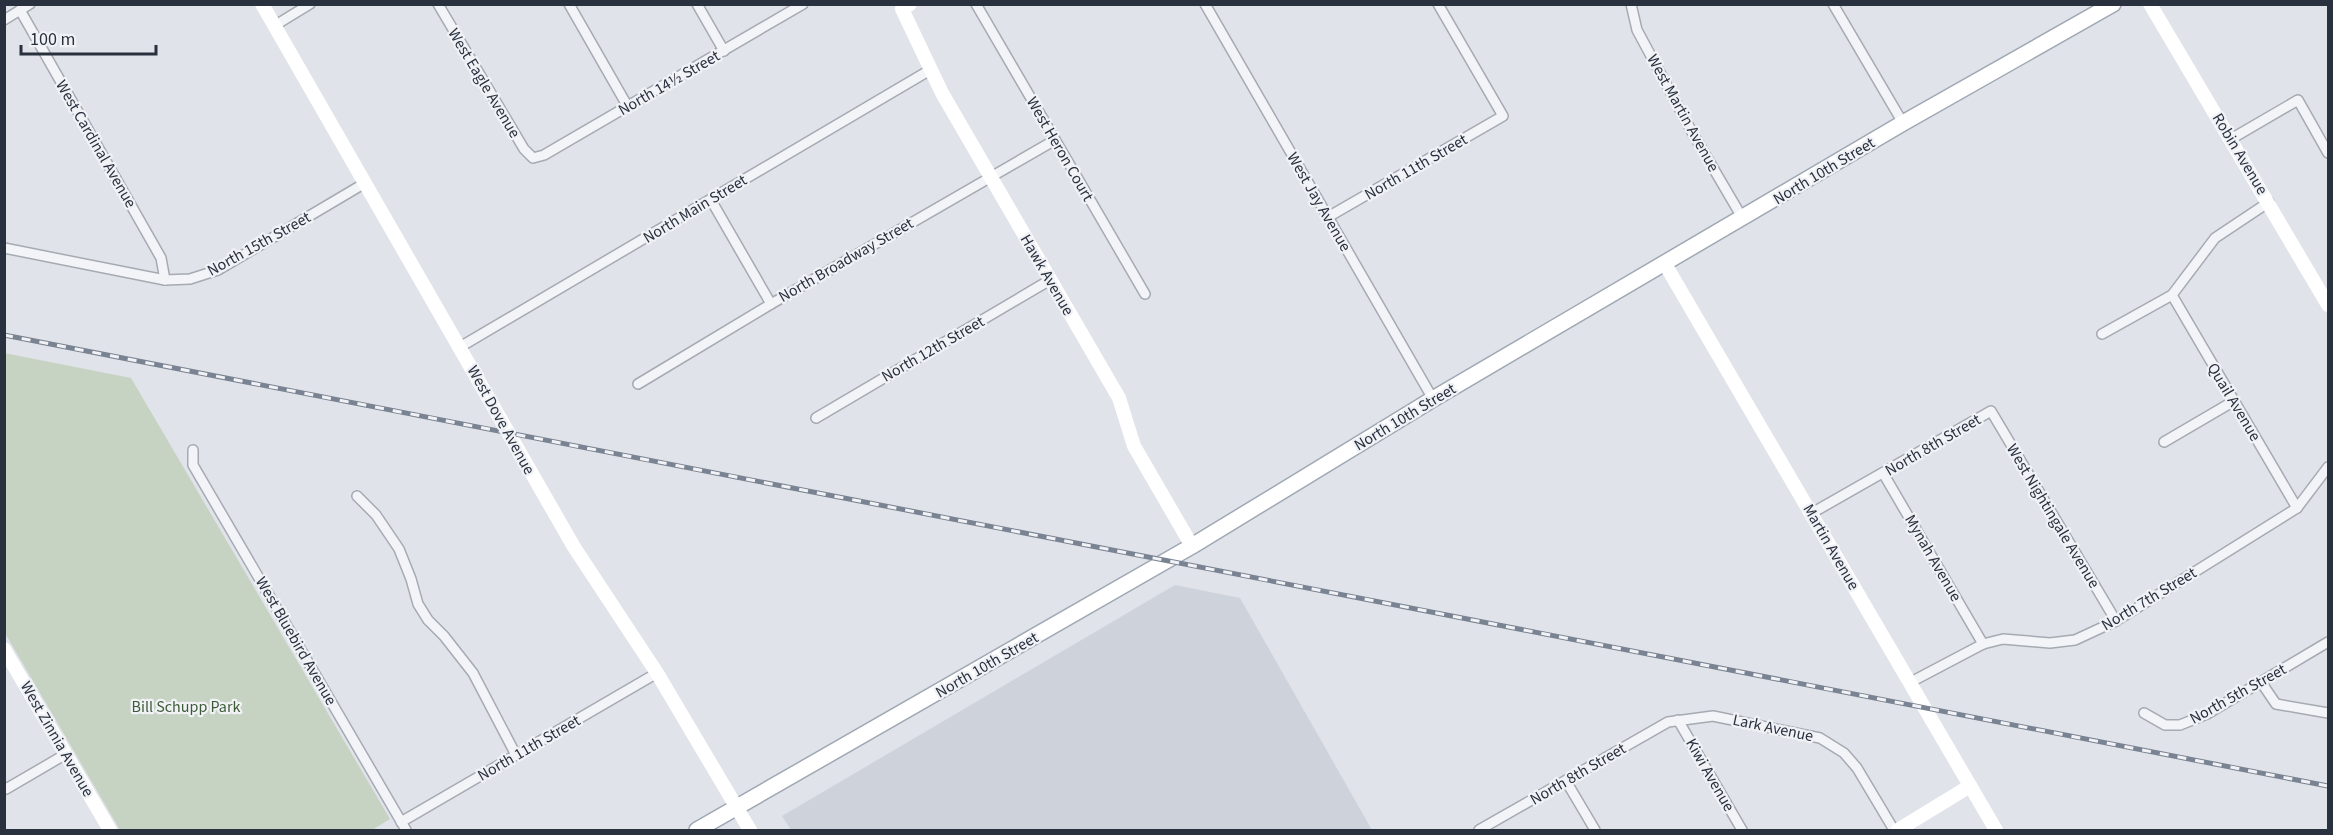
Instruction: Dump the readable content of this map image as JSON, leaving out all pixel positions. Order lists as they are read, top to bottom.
{
  "streets": {
    "main road": ["North 10th Street"],
    "street": [
      "West Eagle Avenue",
      "North 14½ Street",
      "West Martin Avenue",
      "West Cardinal Avenue",
      "West Heron Court",
      "Robin Avenue",
      "North 11th Street",
      "West Jay Avenue",
      "North Main Street",
      "North 15th Street",
      "North Broadway Street",
      "Hawk Avenue",
      "North 12th Street",
      "Quail Avenue",
      "West Dove Avenue",
      "North 8th Street",
      "West Nightingale Avenue",
      "Martin Avenue",
      "Mynah Avenue",
      "North 7th Street",
      "West Bluebird Avenue",
      "North 5th Street",
      "Lark Avenue",
      "West Zinnia Avenue",
      "Kiwi Avenue"
    ]
  },
  "crossings": [
    ["West Eagle Avenue", "North 14½ Street"],
    ["West Martin Avenue", "North 10th Street"],
    ["West Cardinal Avenue", "North 15th Street"],
    ["West Heron Court", "North Broadway Street"],
    ["North 11th Street", "West Jay Avenue"],
    ["North 11th Street", "West Dove Avenue"],
    ["North 11th Street", "West Bluebird Avenue"],
    ["North 10th Street", "West Jay Avenue"],
    ["North 10th Street", "Hawk Avenue"],
    ["North 10th Street", "West Dove Avenue"],
    ["North 10th Street", "Martin Avenue"],
    ["North Main Street", "Hawk Avenue"],
    ["North Main Street", "West Dove Avenue"],
    ["North 15th Street", "West Dove Avenue"],
    ["North Broadway Street", "Hawk Avenue"],
    ["Hawk Avenue", "North 12th Street"],
    ["Quail Avenue", "North 7th Street"],
    ["North 8th Street", "West Nightingale Avenue"],
    ["North 8th Street", "Martin Avenue"],
    ["North 8th Street", "Mynah Avenue"],
    ["North 8th Street", "Lark Avenue"],
    ["North 8th Street", "Kiwi Avenue"],
    ["West Nightingale Avenue", "North 7th Street"],
    ["Martin Avenue", "North 7th Street"],
    ["Mynah Avenue", "North 7th Street"],
    ["Lark Avenue", "Kiwi Avenue"]
  ],
  "parks": ["Bill Schupp Park"],
  "scale_bar": "100 m"
}
